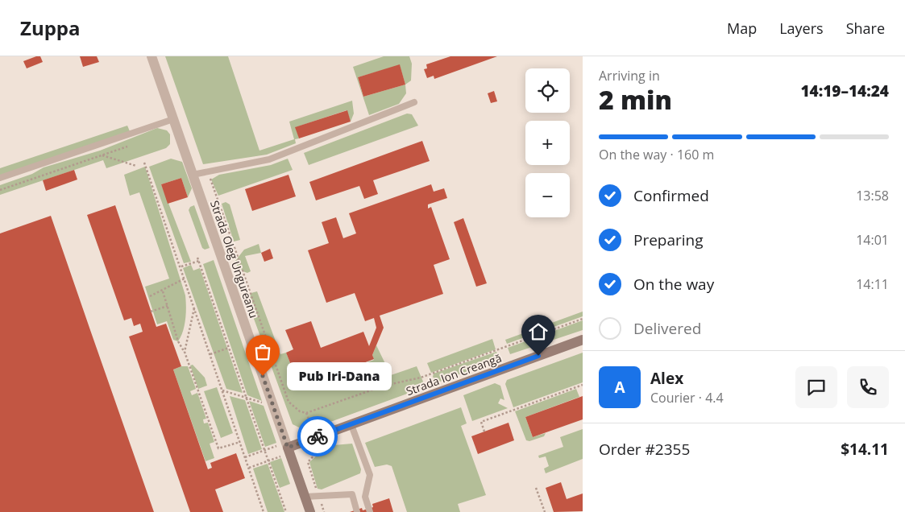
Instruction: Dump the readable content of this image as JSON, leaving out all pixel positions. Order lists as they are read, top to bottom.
{
  "streets": {
    "street": ["Strada Oleg Ungureanu", "Strada Ion Creangă"]
  },
  "crossings": [
    ["Strada Oleg Ungureanu", "Strada Ion Creangă"]
  ],
  "places": ["Pub Iri-Dana"],
  "page": {
    "header": "Zuppa",
    "nav": ["Map", "Layers", "Share"],
    "heading": ["2 min", "Arriving in", "14:19–14:24"],
    "panel": [
      "Alex",
      "Courier · 4.4",
      "Order #2355",
      "$14.11"
    ],
    "map_buttons": ["+", "−"],
    "bar": "On the way · 160 m",
    "list": [
      ["Confirmed", "13:58"],
      ["Preparing", "14:01"],
      ["On the way", "14:11"],
      "Delivered"
    ],
    "bubble": "Pub Iri-Dana",
    "round": "A"
  }
}
